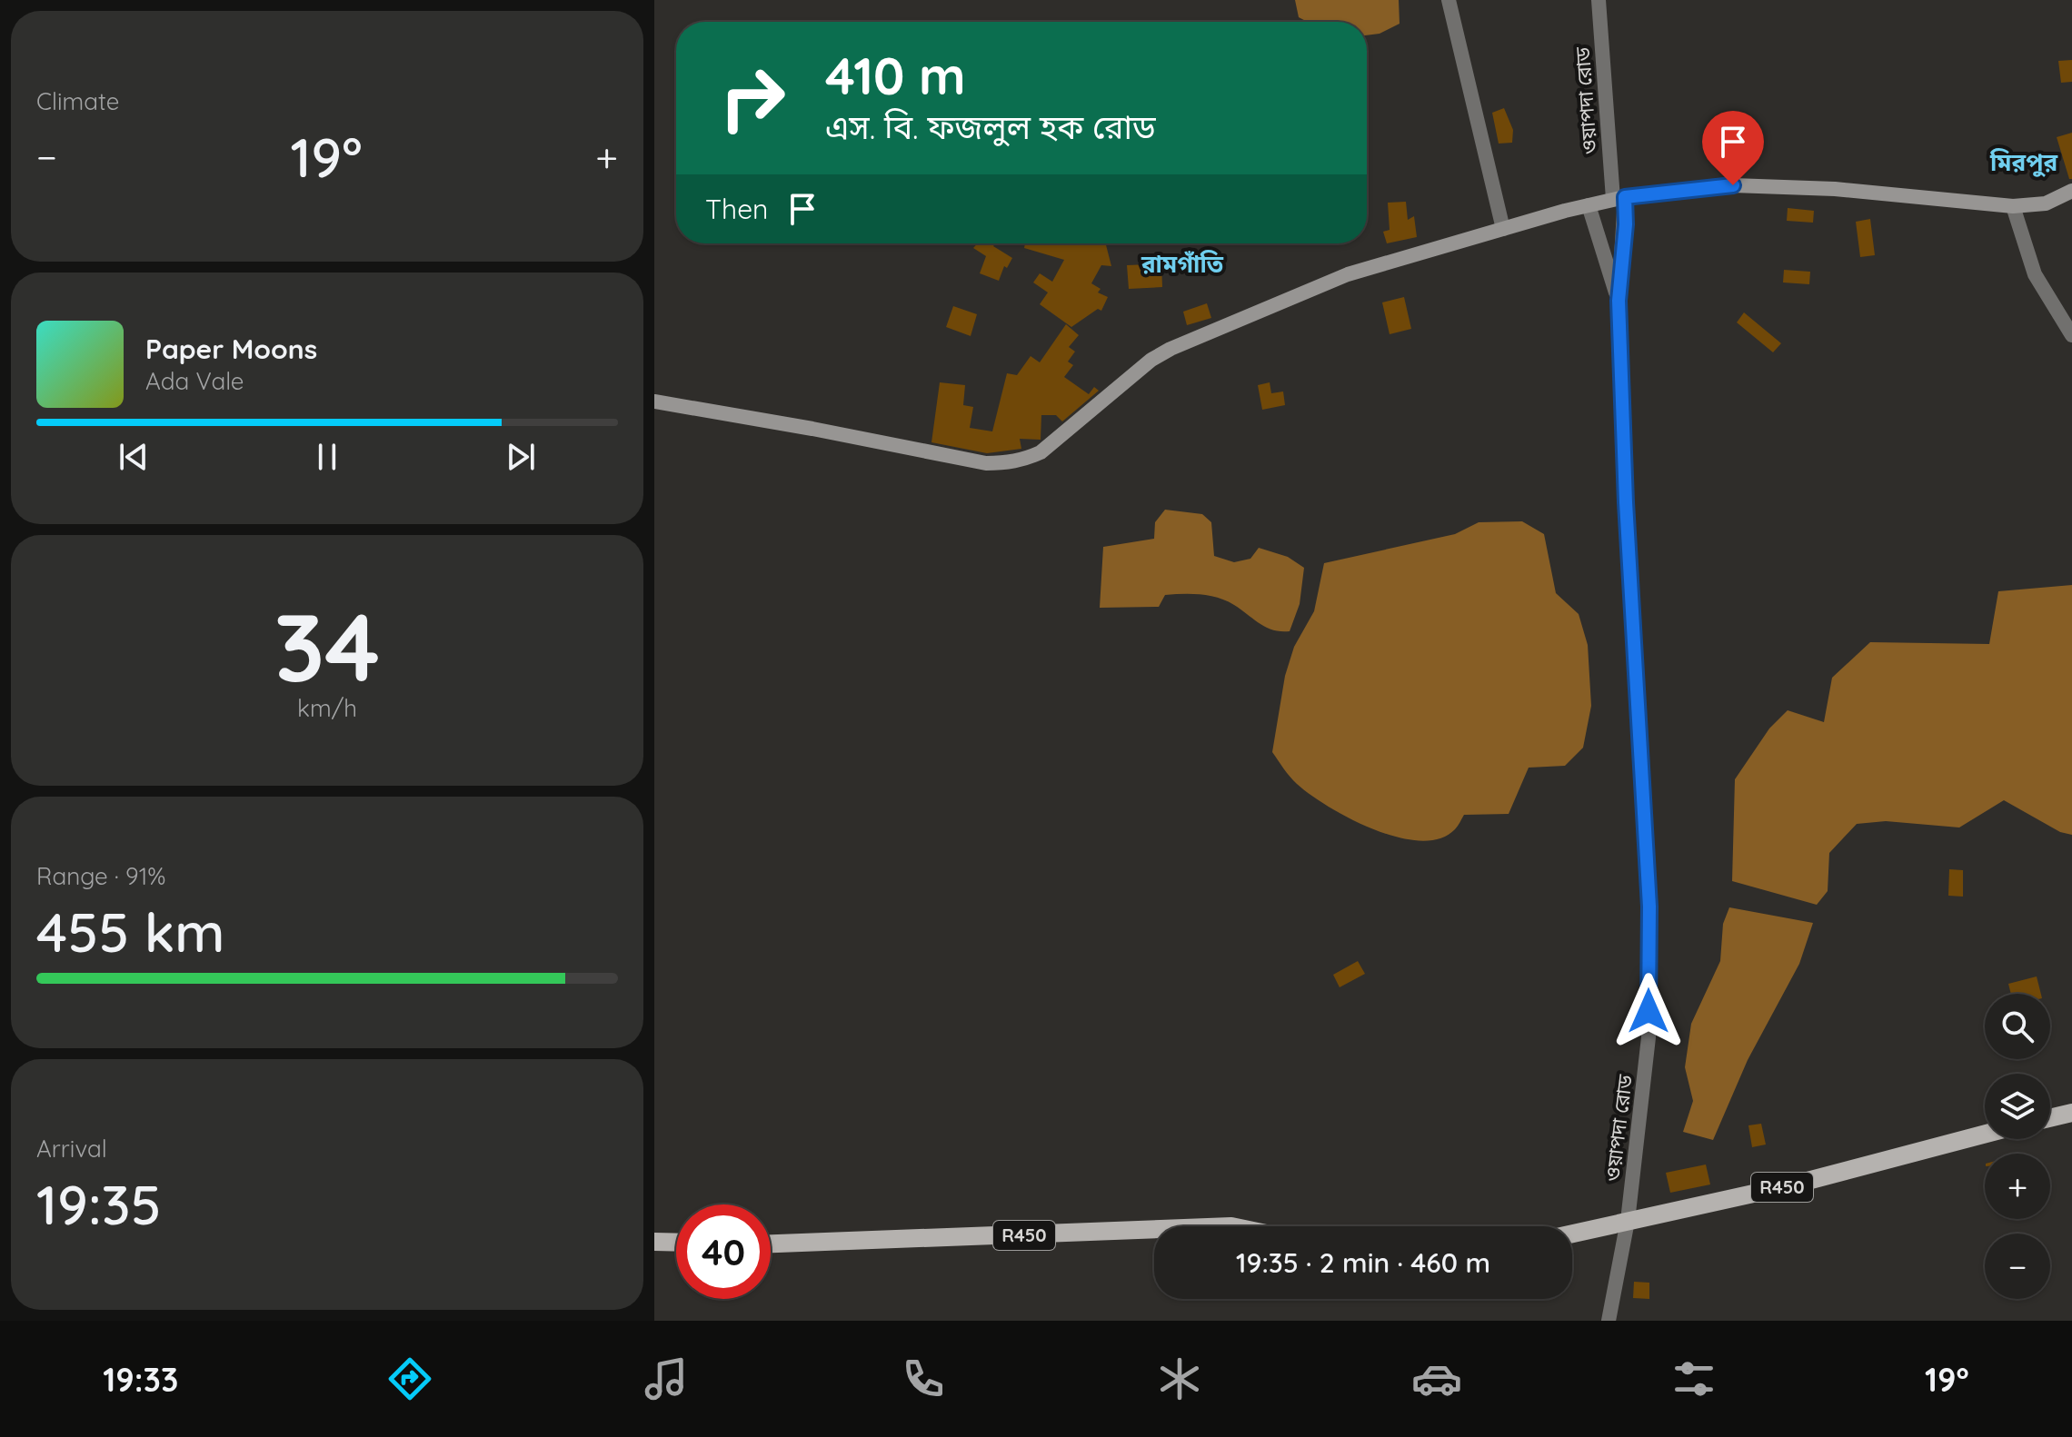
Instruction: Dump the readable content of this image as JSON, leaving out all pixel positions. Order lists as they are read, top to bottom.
{
  "streets": {
    "main road": ["R450"],
    "street": ["ওয়াপদা রোড"]
  },
  "crossings": [
    ["ওয়াপদা রোড", "R450"]
  ],
  "districts": ["মিরপুর", "রামগাঁতি"],
  "page": {
    "tile": [
      "Climate",
      ["34", "km/h"],
      ["Range · 91%", "455 km"],
      ["Arrival", "19:35"]
    ],
    "turn": ["410 m", "এস. বি. ফজলুল হক রোড"],
    "heat": ["−", "19°", "+"],
    "then": "Then",
    "song": ["Paper Moons", "Ada Vale"],
    "map_buttons": ["+", "−"],
    "limit": "40",
    "trip": "19:35 · 2 min · 460 m",
    "tabs": ["19:33", "19°"]
  }
}
